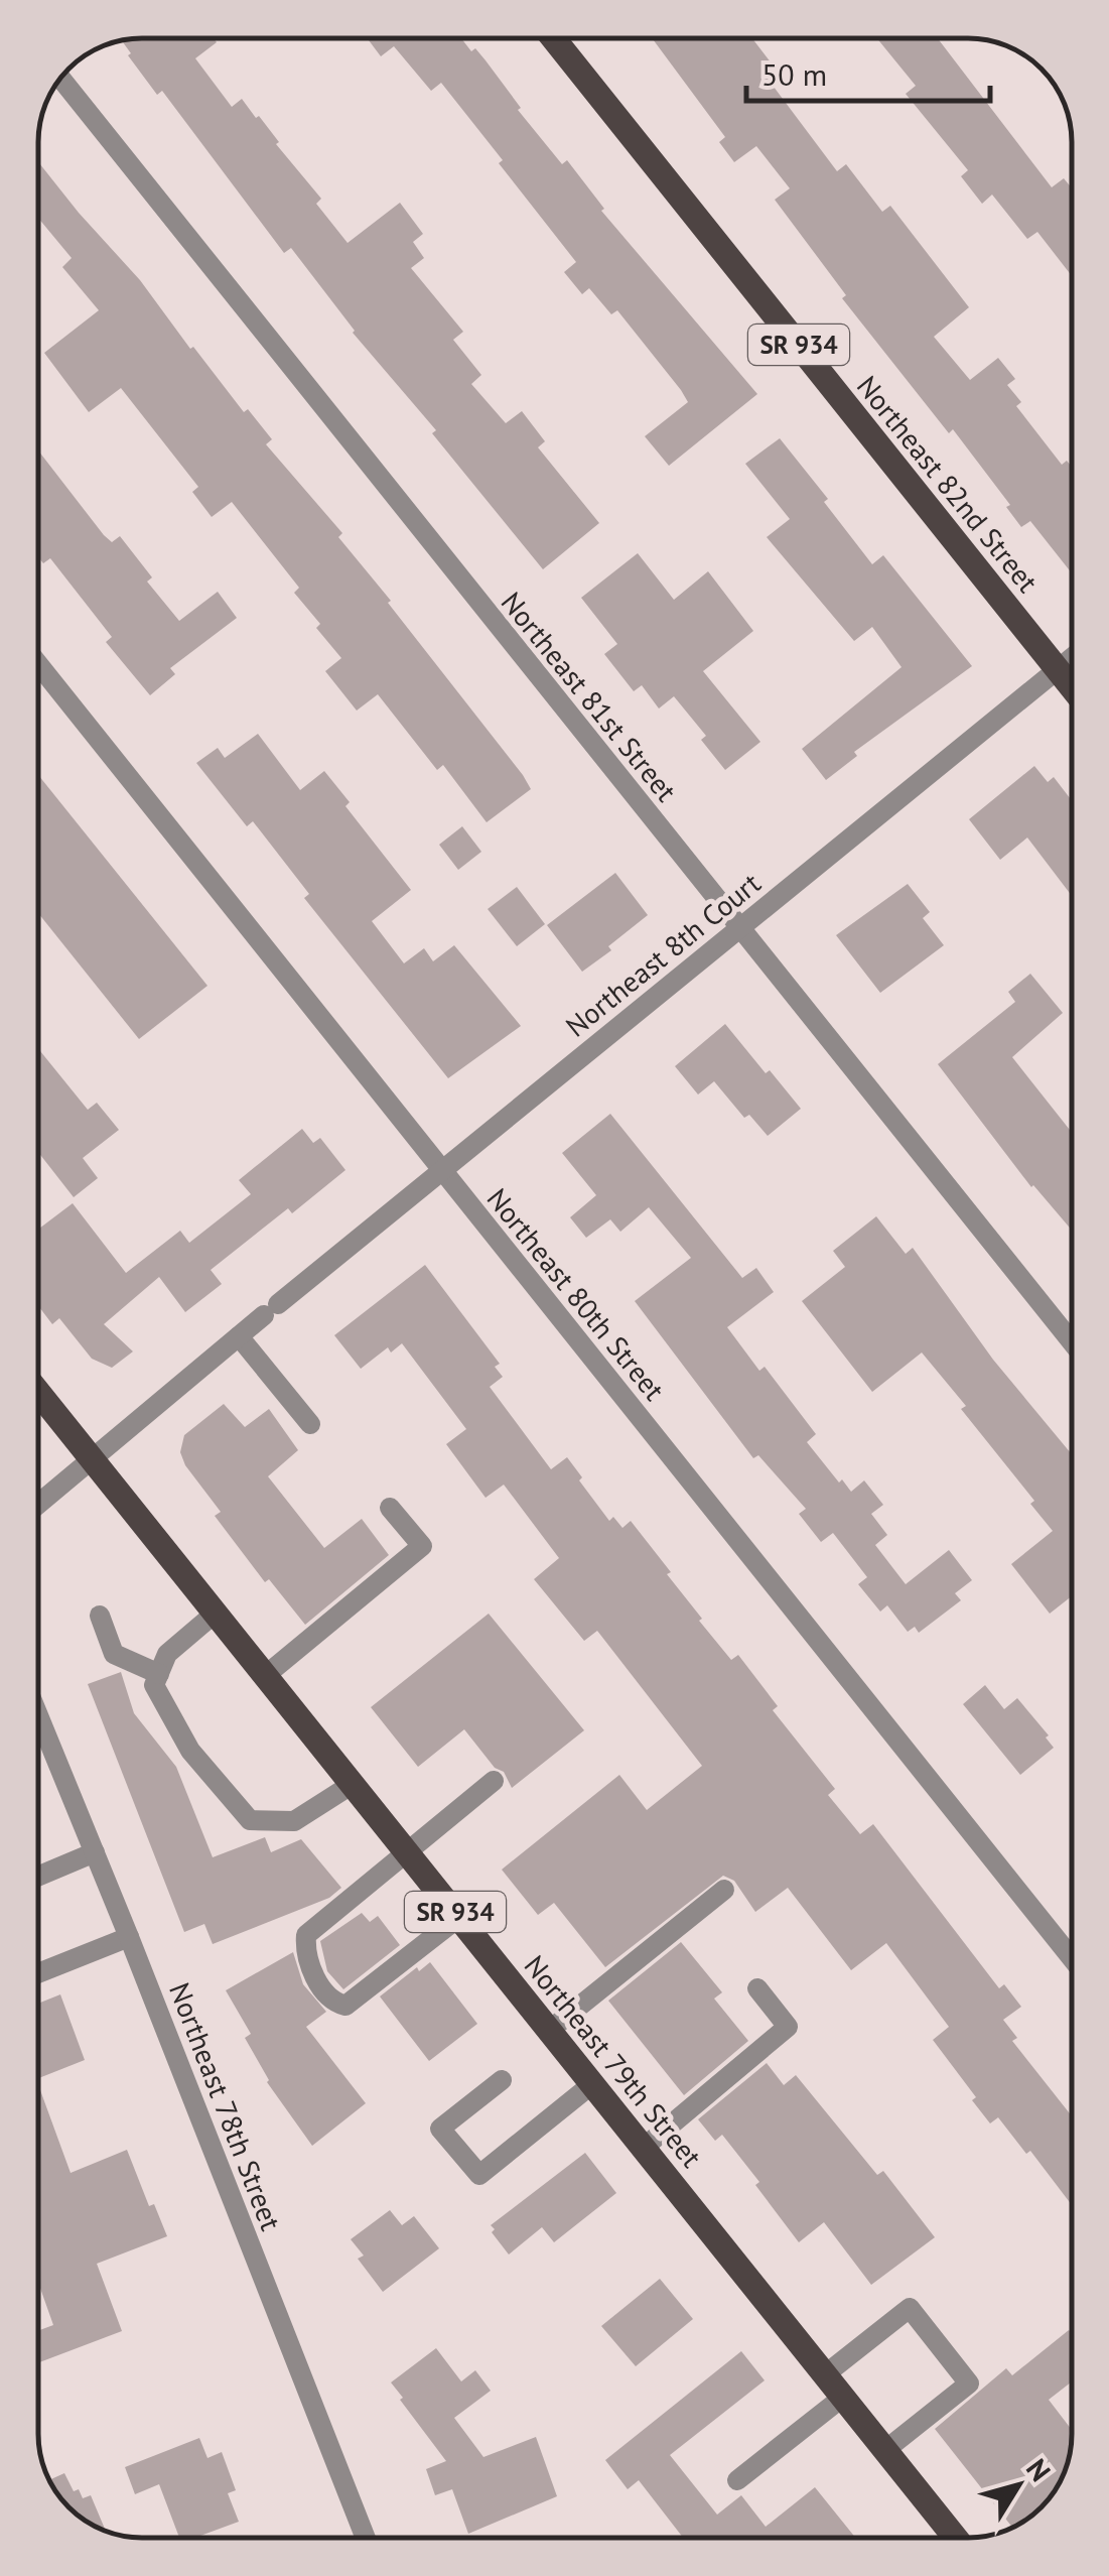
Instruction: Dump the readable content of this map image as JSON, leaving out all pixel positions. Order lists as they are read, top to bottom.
{
  "streets": {
    "main road": ["SR 934", "Northeast 82nd Street", "Northeast 79th Street"],
    "street": [
      "Northeast 81st Street",
      "Northeast 8th Court",
      "Northeast 80th Street",
      "Northeast 78th Street"
    ]
  },
  "crossings": [
    ["Northeast 82nd Street", "Northeast 8th Court"],
    ["Northeast 81st Street", "Northeast 8th Court"],
    ["Northeast 8th Court", "Northeast 80th Street"],
    ["Northeast 8th Court", "Northeast 79th Street"]
  ],
  "scale_bar": "50 m",
  "north": "top right"
}
